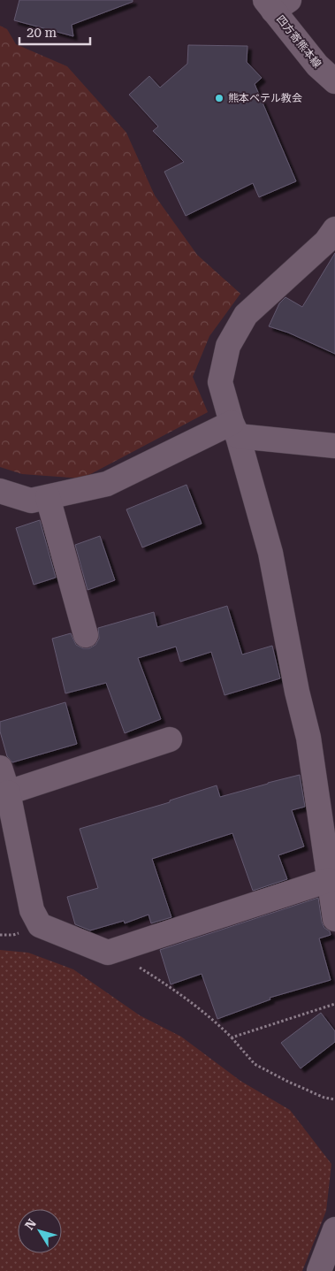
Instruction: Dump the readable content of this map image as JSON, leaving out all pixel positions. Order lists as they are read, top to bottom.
{
  "streets": {
    "street": ["四方寄熊本線"]
  },
  "places": ["熊本ベテル教会"],
  "scale_bar": "20 m",
  "north": "top left"
}
